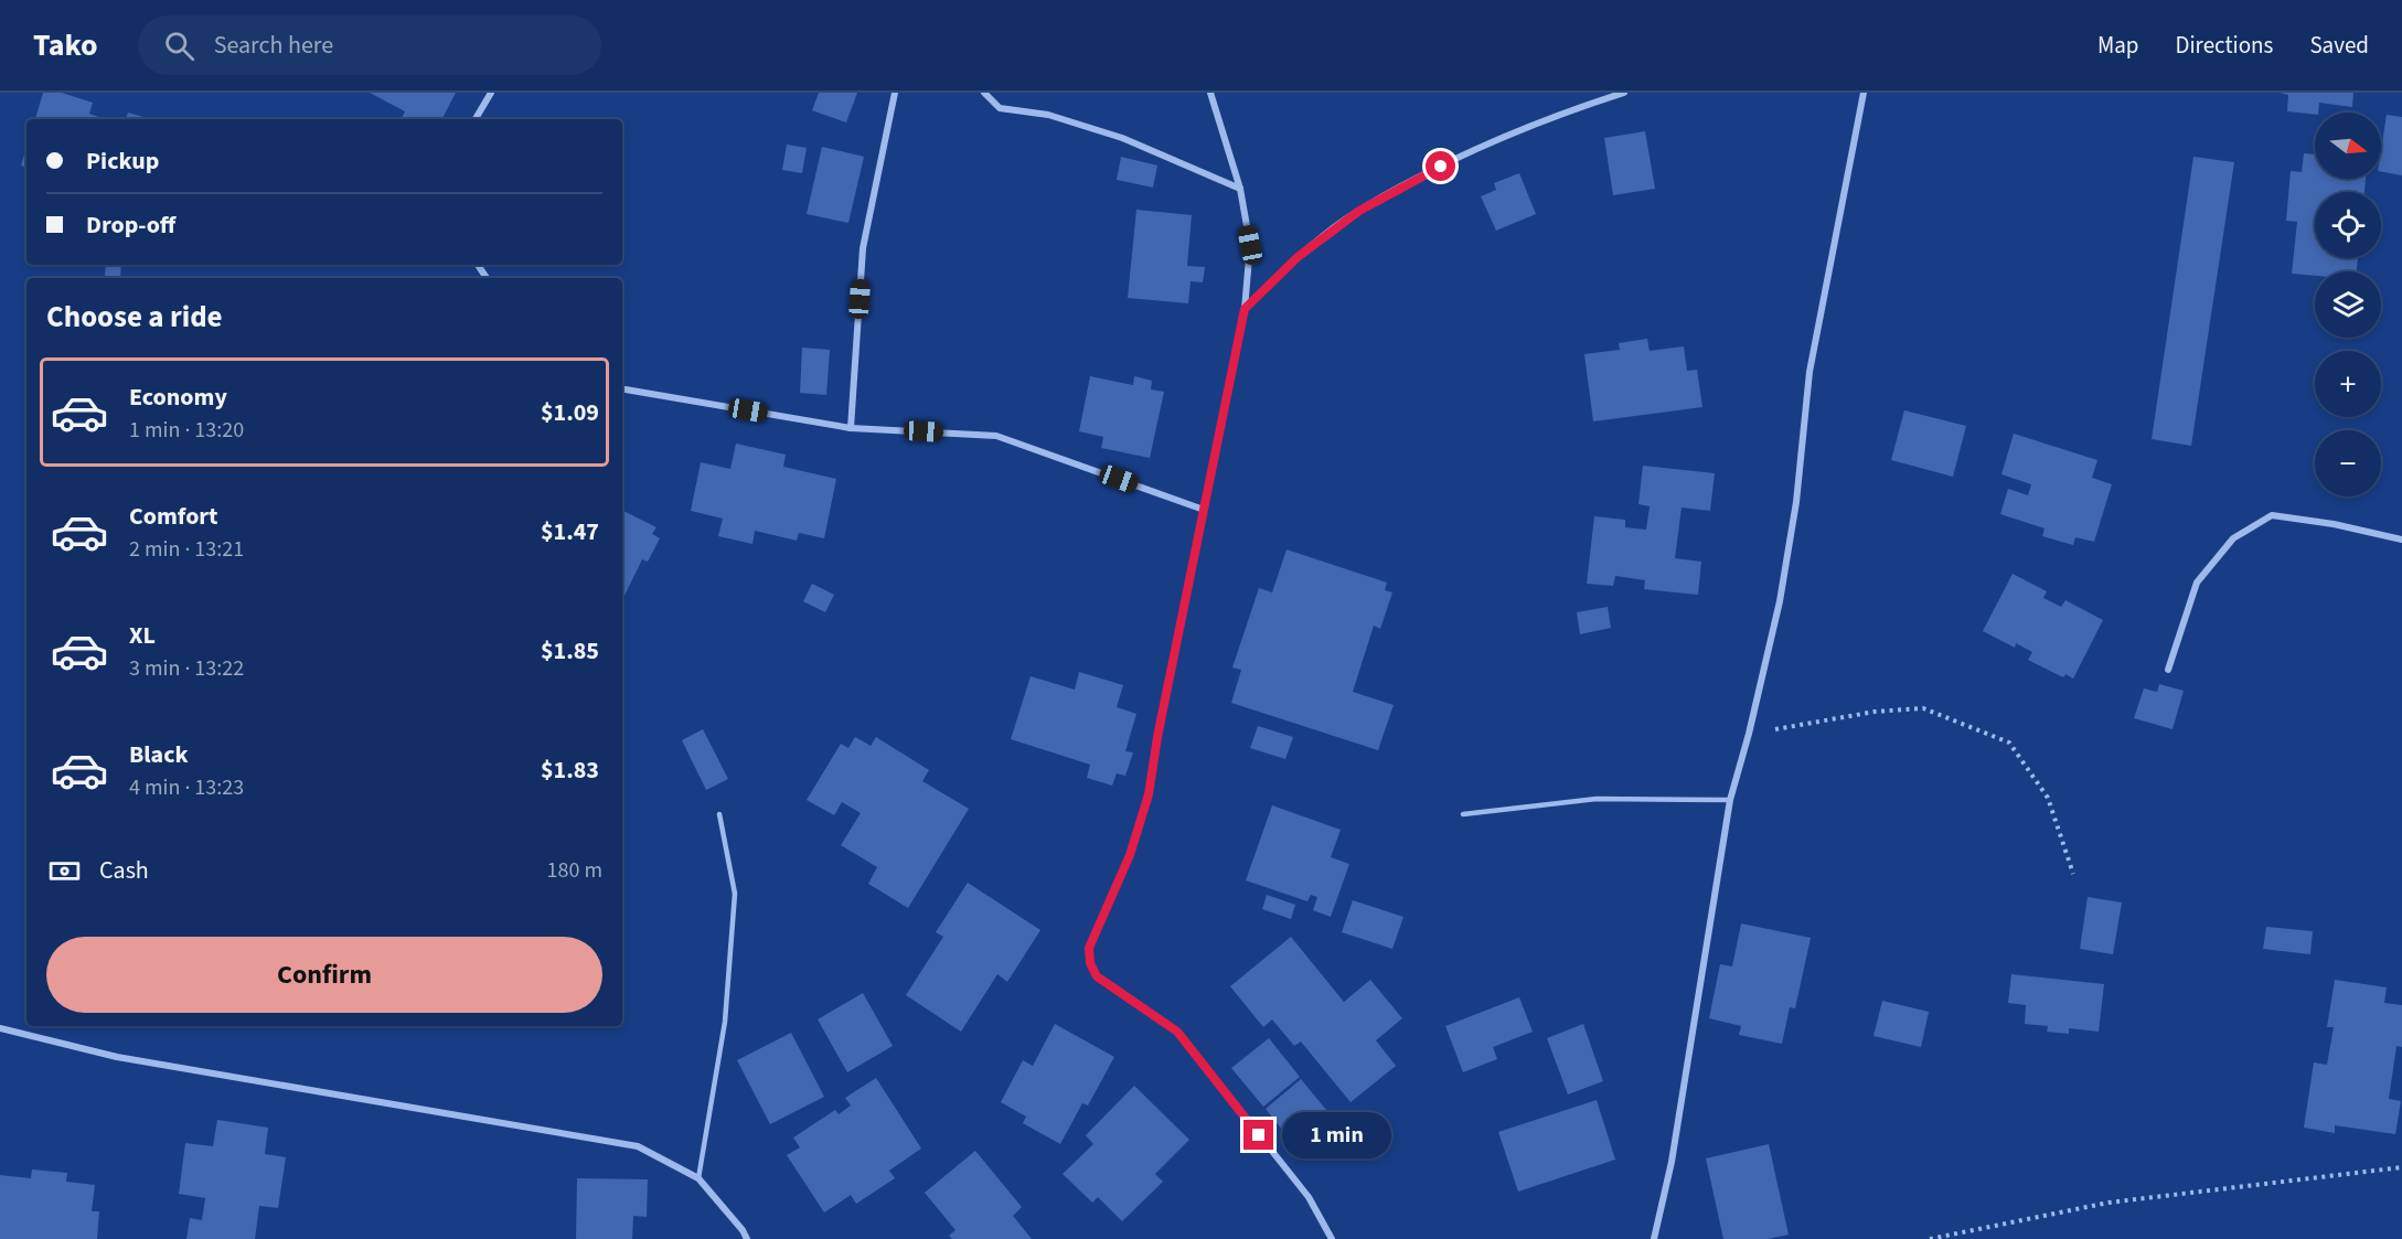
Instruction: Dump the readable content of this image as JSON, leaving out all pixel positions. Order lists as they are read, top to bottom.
{
  "north": "right",
  "page": {
    "header": "Tako",
    "search": "Search here",
    "nav": ["Map", "Directions", "Saved"],
    "map_buttons": ["+", "−"],
    "banner": ["Pickup", "Drop-off"],
    "heading": "Choose a ride",
    "list": [
      {
        "name": "Economy",
        "note": "1 min · 13:20",
        "value": "$1.09"
      },
      {
        "name": "Comfort",
        "note": "2 min · 13:21",
        "value": "$1.47"
      },
      {
        "name": "XL",
        "note": "3 min · 13:22",
        "value": "$1.85"
      },
      {
        "name": "Black",
        "note": "4 min · 13:23",
        "value": "$1.83"
      }
    ],
    "pay": ["Cash", "180 m"],
    "buttons": "Confirm",
    "bubble": "1 min"
  }
}
